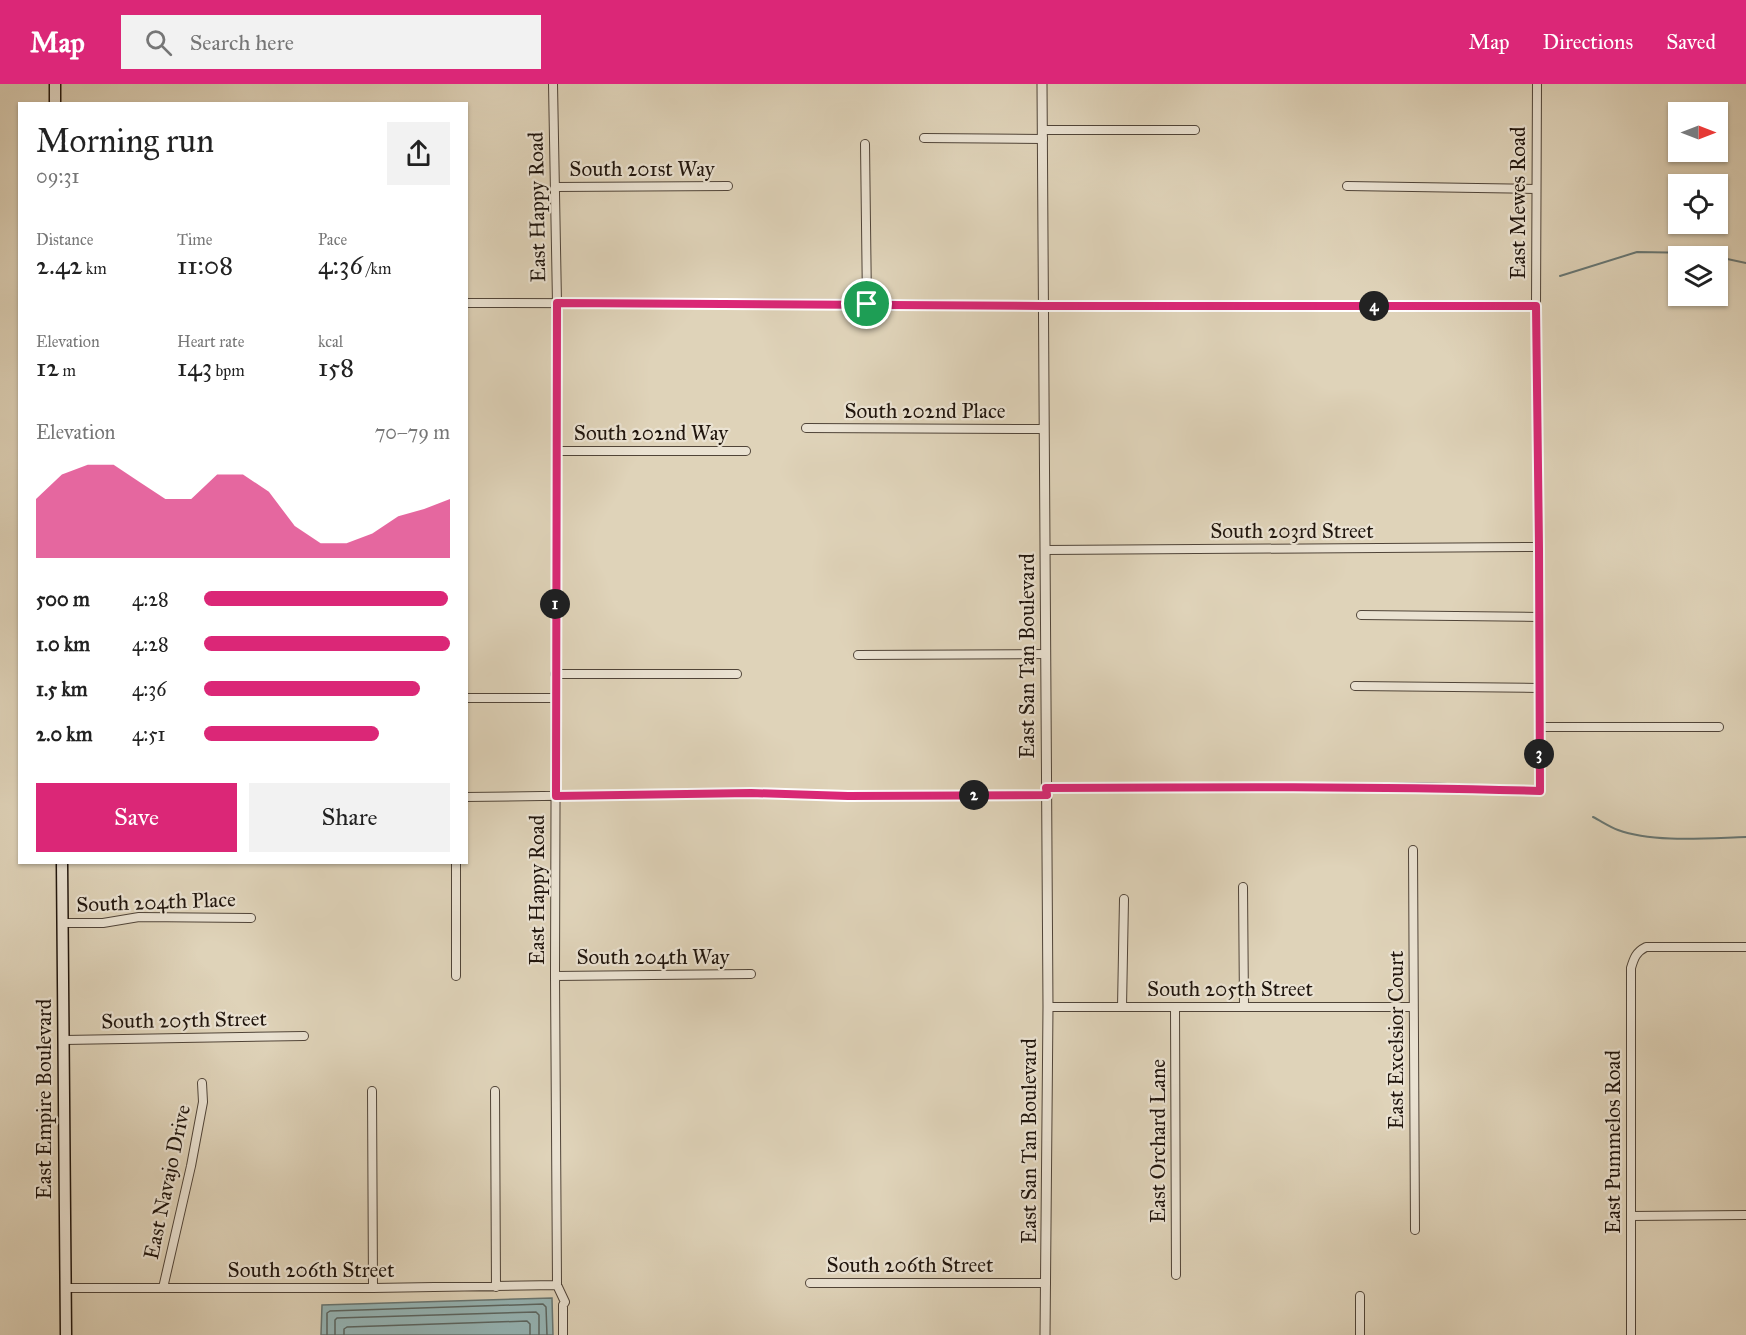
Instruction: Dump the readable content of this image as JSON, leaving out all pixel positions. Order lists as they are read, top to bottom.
{
  "streets": {
    "main road": ["East Empire Boulevard"],
    "street": [
      "South 201st Way",
      "East Mewes Road",
      "East Happy Road",
      "South 202nd Place",
      "South 202nd Way",
      "South 203rd Street",
      "East San Tan Boulevard",
      "South 204th Place",
      "South 204th Way",
      "South 205th Street",
      "East Excelsior Court",
      "East Orchard Lane",
      "East Pummelos Road",
      "East Navajo Drive",
      "South 206th Street"
    ]
  },
  "crossings": [
    ["South 201st Way", "East Happy Road"],
    ["East Mewes Road", "South 203rd Street"],
    ["East Mewes Road", "East San Tan Boulevard"],
    ["East Happy Road", "South 202nd Way"],
    ["East Happy Road", "South 204th Way"],
    ["East Happy Road", "South 206th Street"],
    ["South 202nd Place", "East San Tan Boulevard"],
    ["South 203rd Street", "East San Tan Boulevard"],
    ["East San Tan Boulevard", "South 205th Street"],
    ["East San Tan Boulevard", "South 206th Street"],
    ["South 204th Place", "East Empire Boulevard"],
    ["South 205th Street", "East Excelsior Court"],
    ["South 205th Street", "East Empire Boulevard"],
    ["South 205th Street", "East Orchard Lane"],
    ["East Empire Boulevard", "South 206th Street"],
    ["East Navajo Drive", "South 206th Street"]
  ],
  "north": "right",
  "page": {
    "header": "Map",
    "search": "Search here",
    "nav": ["Map", "Directions", "Saved"],
    "heading": ["Morning run", "09:31"],
    "stats": [
      ["Distance", "2.42 km"],
      ["Time", "11:08"],
      ["Pace", "4:36 /km"],
      ["Elevation", "12 m"],
      ["Heart rate", "143 bpm"],
      ["kcal", "158"]
    ],
    "pins": [
      "4",
      "1",
      "3",
      "2"
    ],
    "chart": ["Elevation", "70–79 m"],
    "list": [
      {
        "name": "500 m",
        "note": "4:28"
      },
      {
        "name": "1.0 km",
        "note": "4:28"
      },
      {
        "name": "1.5 km",
        "note": "4:36"
      },
      {
        "name": "2.0 km",
        "note": "4:51"
      }
    ],
    "buttons": ["Save", "Share"]
  }
}
